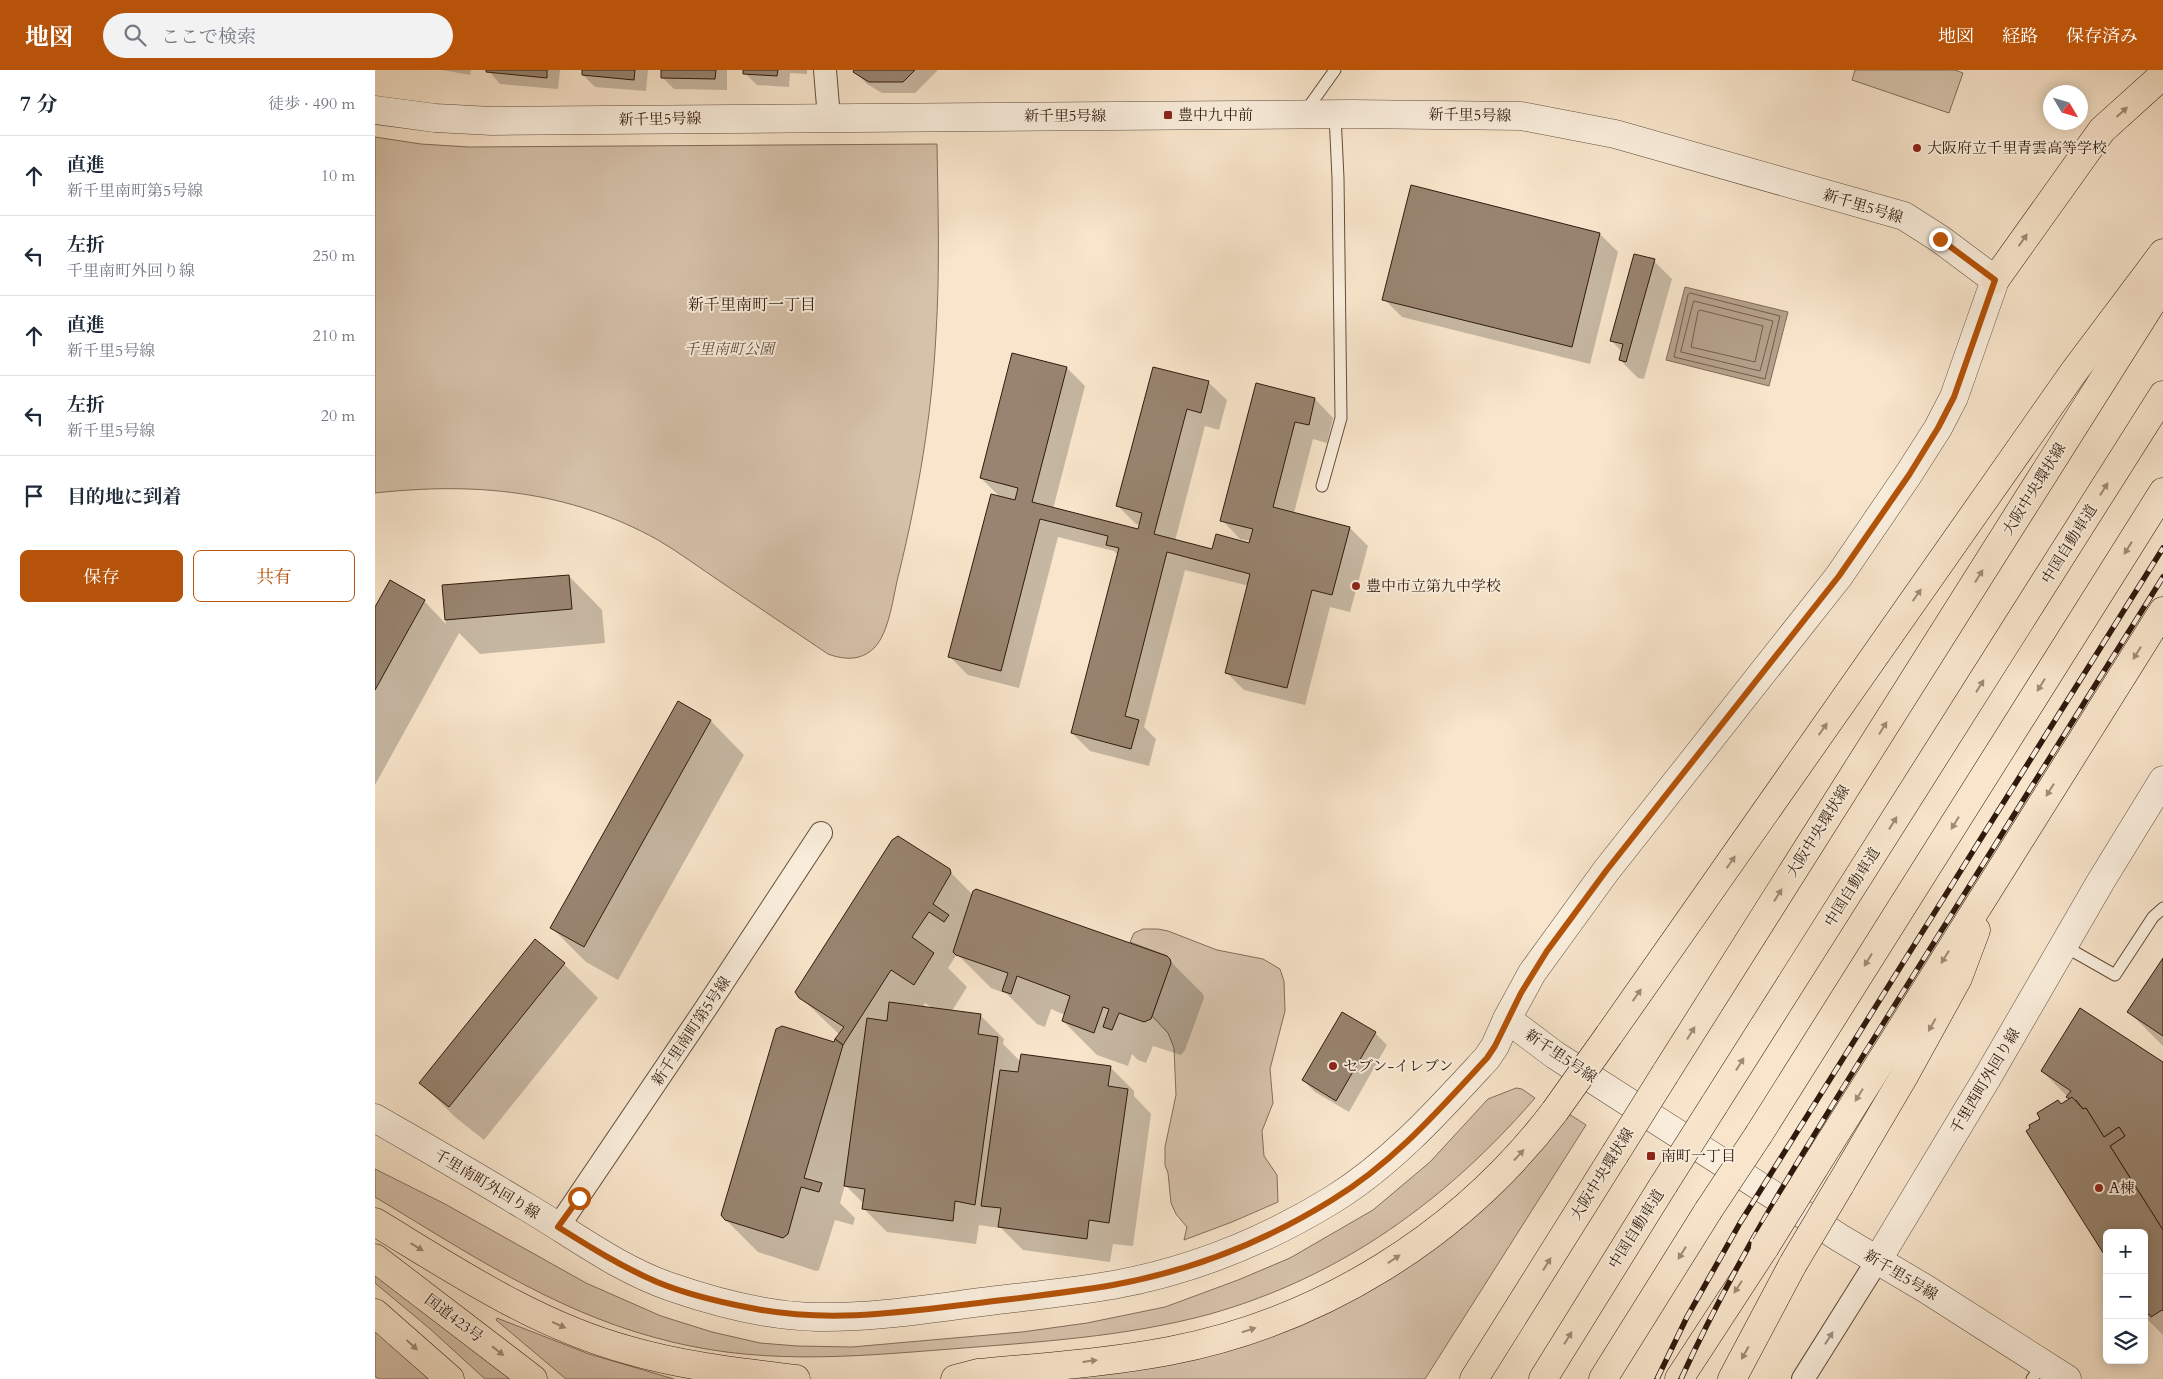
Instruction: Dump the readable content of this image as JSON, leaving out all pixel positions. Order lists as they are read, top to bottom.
{
  "streets": {
    "main road": ["大阪中央環状線", "中国自動車道", "国道423号"],
    "street": [
      "新千里5号線",
      "新千里南町第5号線",
      "千里西町外回り線",
      "千里南町外回り線"
    ]
  },
  "crossings": [
    ["新千里5号線", "千里西町外回り線"],
    ["新千里5号線", "千里南町外回り線"],
    ["新千里南町第5号線", "千里南町外回り線"]
  ],
  "districts": ["新千里南町一丁目"],
  "parks": ["千里南町公園"],
  "places": {
    "transit": ["豊中九中前", "南町一丁目"],
    "other": [
      "大阪府立千里青雲高等学校",
      "豊中市立第九中学校",
      "セブン-イレブン",
      "A棟"
    ]
  },
  "north": "bottom right",
  "page": {
    "header": "地図",
    "search": "ここで検索",
    "nav": ["地図", "経路", "保存済み"],
    "heading": ["7 分", "徒歩 · 490 m"],
    "list": [
      ["直進", "新千里南町第5号線", "10 m"],
      ["左折", "千里南町外回り線", "250 m"],
      ["直進", "新千里5号線", "210 m"],
      ["左折", "新千里5号線", "20 m"],
      "目的地に到着"
    ],
    "buttons": ["保存", "共有"],
    "map_buttons": ["+", "−"]
  }
}
